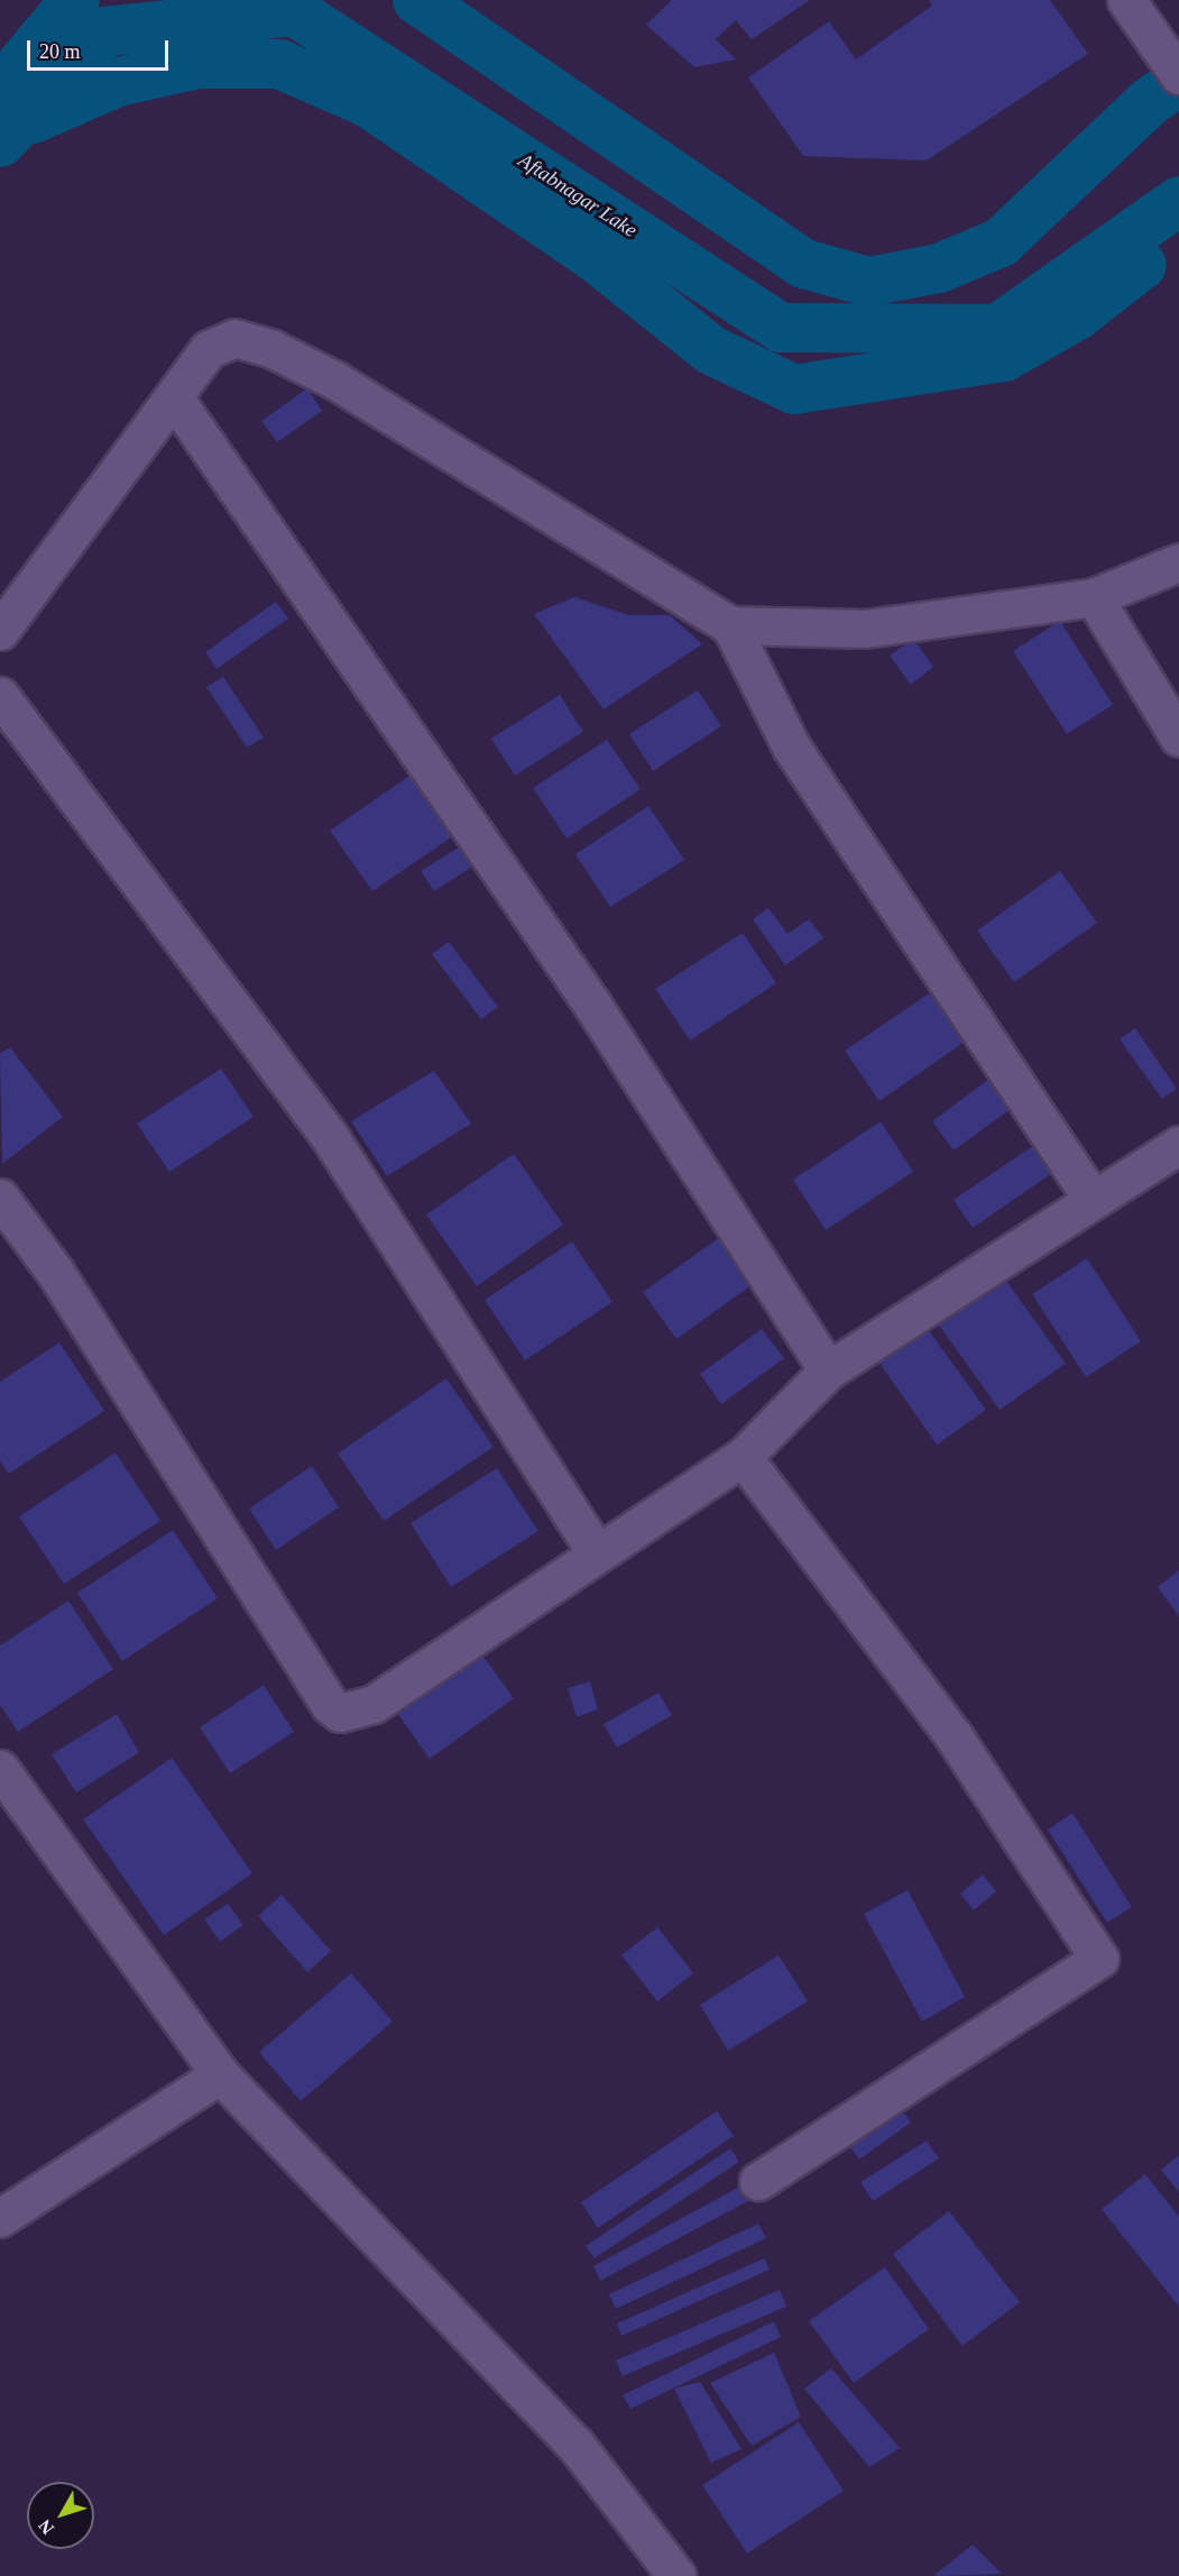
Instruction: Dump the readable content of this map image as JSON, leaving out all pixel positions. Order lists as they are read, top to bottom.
{
  "water": ["Aftabnagar Lake"],
  "scale_bar": "20 m",
  "north": "bottom left"
}
